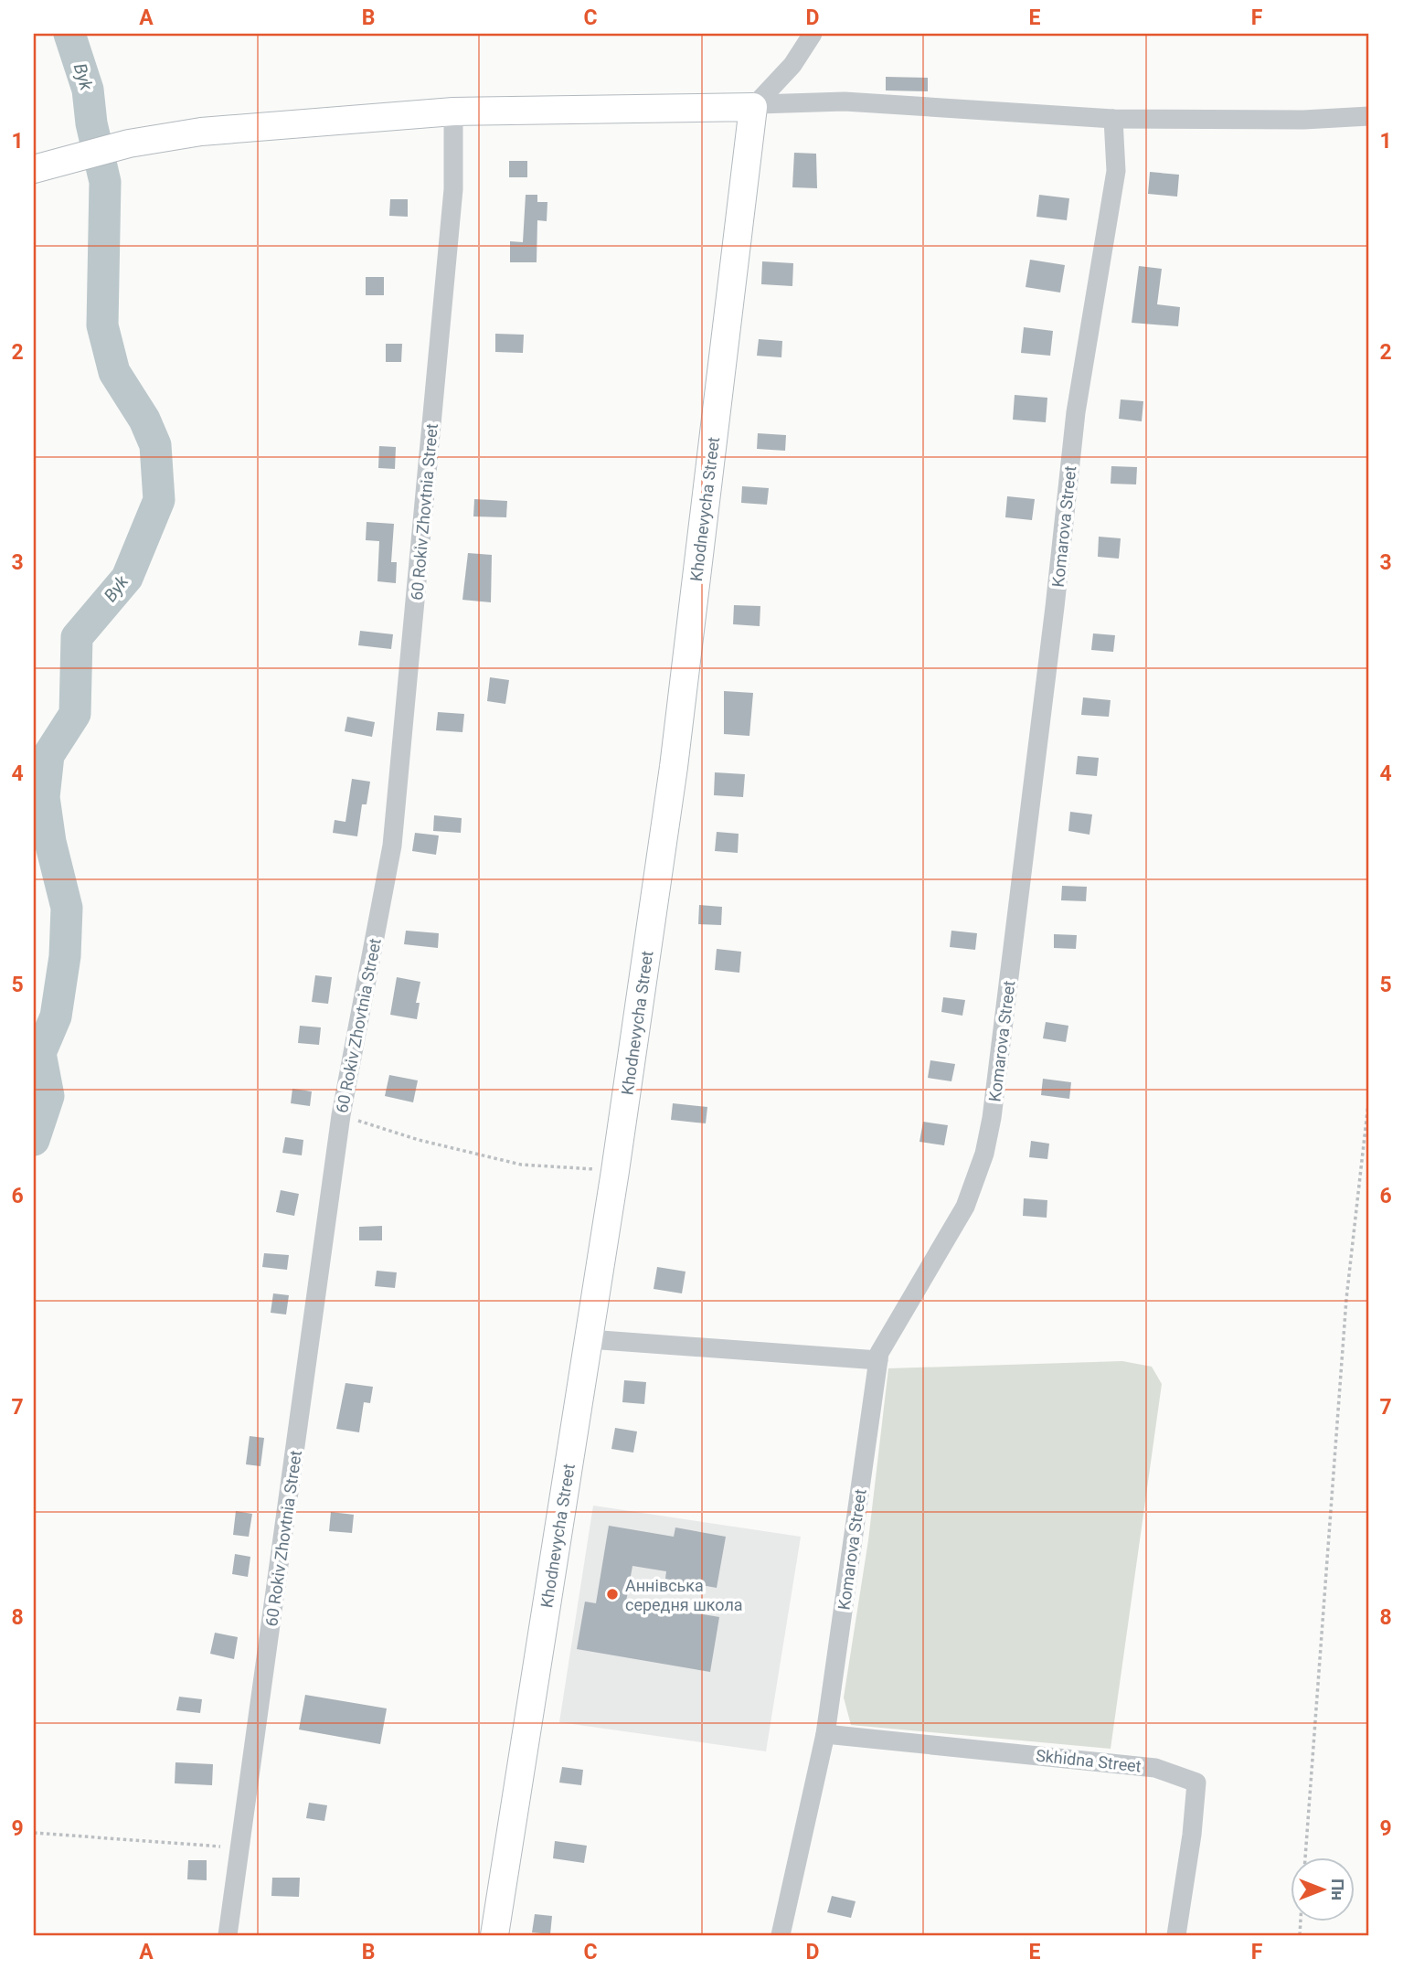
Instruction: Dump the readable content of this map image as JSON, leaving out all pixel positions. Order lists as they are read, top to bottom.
{
  "streets": {
    "main road": ["Khodnevycha Street"],
    "street": ["60 Rokiv Zhovtnia Street", "Komarova Street", "Skhidna Street"]
  },
  "crossings": [
    ["Komarova Street", "Skhidna Street"]
  ],
  "water": ["Byk"],
  "places": ["Аннівська середня школа"],
  "north": "right",
  "grid": {
    "columns": [
      "A",
      "B",
      "C",
      "D",
      "E",
      "F"
    ],
    "rows": [
      "1",
      "2",
      "3",
      "4",
      "5",
      "6",
      "7",
      "8",
      "9"
    ]
  }
}
